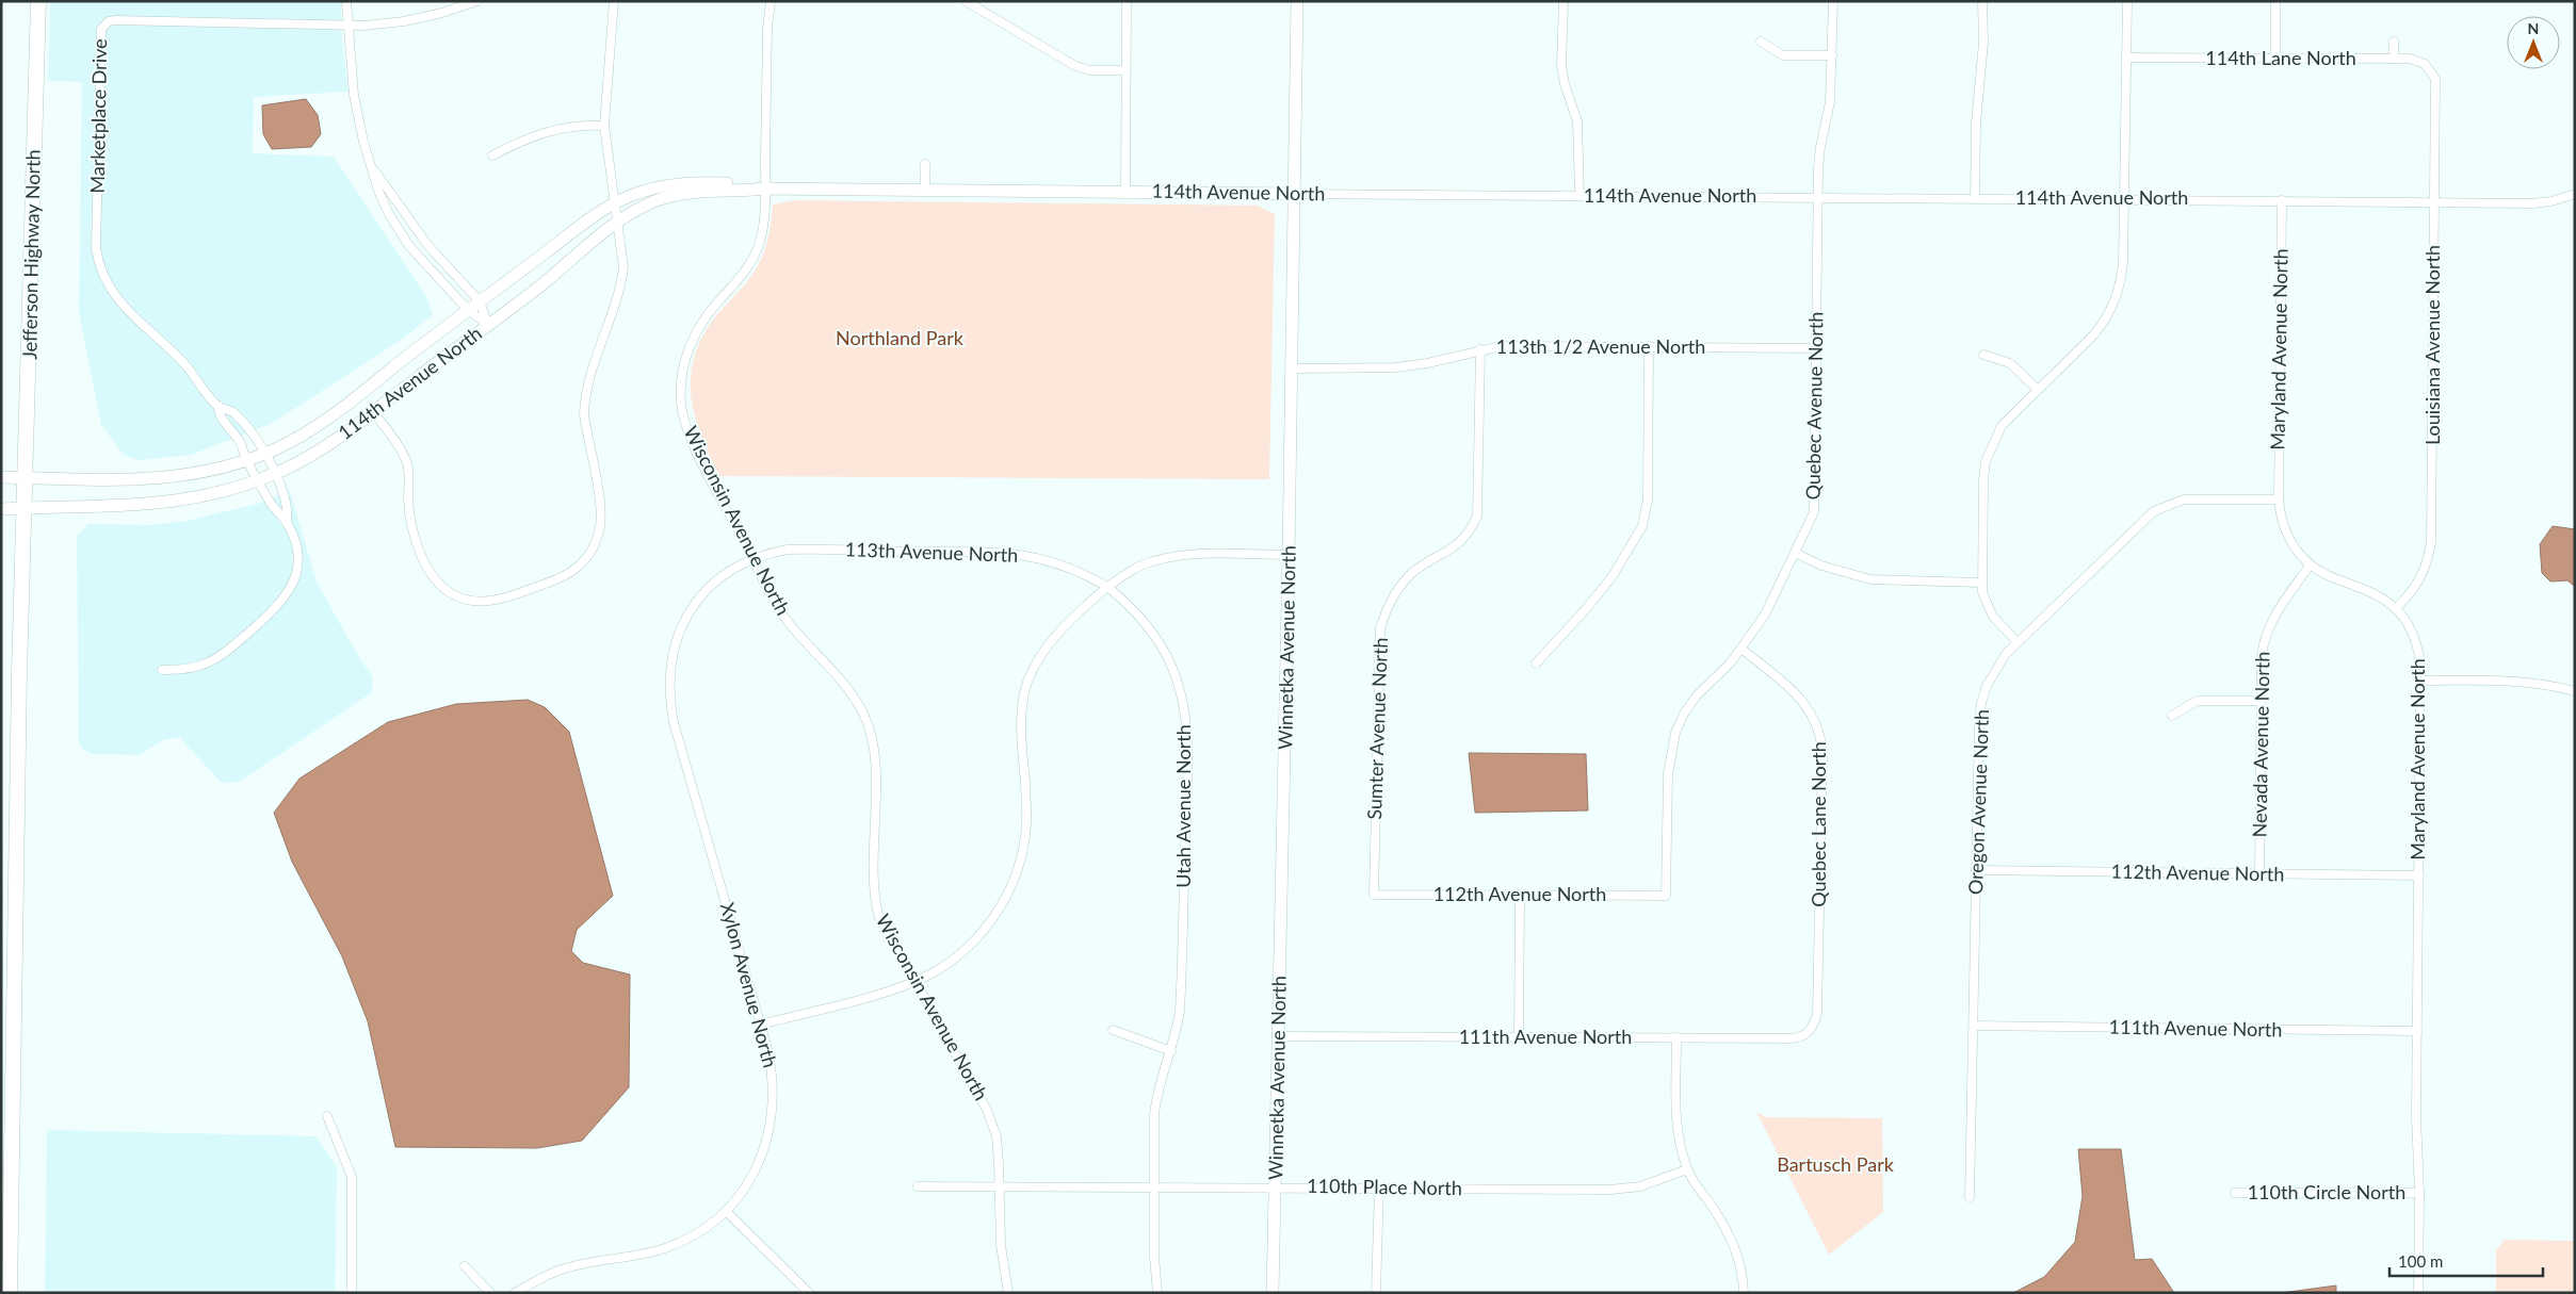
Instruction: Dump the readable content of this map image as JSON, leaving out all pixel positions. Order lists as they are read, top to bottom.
{
  "streets": {
    "highway": ["Jefferson Highway North"],
    "street": [
      "114th Lane North",
      "Marketplace Drive",
      "114th Avenue North",
      "Louisiana Avenue North",
      "113th 1/2 Avenue North",
      "Maryland Avenue North",
      "Quebec Avenue North",
      "Wisconsin Avenue North",
      "113th Avenue North",
      "Winnetka Avenue North",
      "Sumter Avenue North",
      "Nevada Avenue North",
      "Oregon Avenue North",
      "Utah Avenue North",
      "Quebec Lane North",
      "112th Avenue North",
      "Xylon Avenue North",
      "111th Avenue North",
      "110th Place North",
      "110th Circle North"
    ]
  },
  "crossings": [
    ["114th Lane North", "Louisiana Avenue North"],
    ["Marketplace Drive", "114th Avenue North"],
    ["114th Avenue North", "Jefferson Highway North"],
    ["114th Avenue North", "Louisiana Avenue North"],
    ["114th Avenue North", "Maryland Avenue North"],
    ["114th Avenue North", "Quebec Avenue North"],
    ["114th Avenue North", "Wisconsin Avenue North"],
    ["114th Avenue North", "Winnetka Avenue North"],
    ["Louisiana Avenue North", "Maryland Avenue North"],
    ["113th 1/2 Avenue North", "Quebec Avenue North"],
    ["113th 1/2 Avenue North", "Winnetka Avenue North"],
    ["113th 1/2 Avenue North", "Sumter Avenue North"],
    ["Maryland Avenue North", "Nevada Avenue North"],
    ["Maryland Avenue North", "112th Avenue North"],
    ["Maryland Avenue North", "111th Avenue North"],
    ["Maryland Avenue North", "110th Circle North"],
    ["Quebec Avenue North", "Quebec Lane North"],
    ["Quebec Avenue North", "112th Avenue North"],
    ["Wisconsin Avenue North", "113th Avenue North"],
    ["Wisconsin Avenue North", "Xylon Avenue North"],
    ["Wisconsin Avenue North", "110th Place North"],
    ["113th Avenue North", "Utah Avenue North"],
    ["113th Avenue North", "Xylon Avenue North"],
    ["Winnetka Avenue North", "111th Avenue North"],
    ["Winnetka Avenue North", "110th Place North"],
    ["Sumter Avenue North", "112th Avenue North"],
    ["Nevada Avenue North", "112th Avenue North"],
    ["Oregon Avenue North", "112th Avenue North"],
    ["Oregon Avenue North", "111th Avenue North"],
    ["Utah Avenue North", "110th Place North"],
    ["Quebec Lane North", "111th Avenue North"]
  ],
  "parks": ["Northland Park", "Bartusch Park"],
  "scale_bar": "100 m",
  "north": "top"
}
